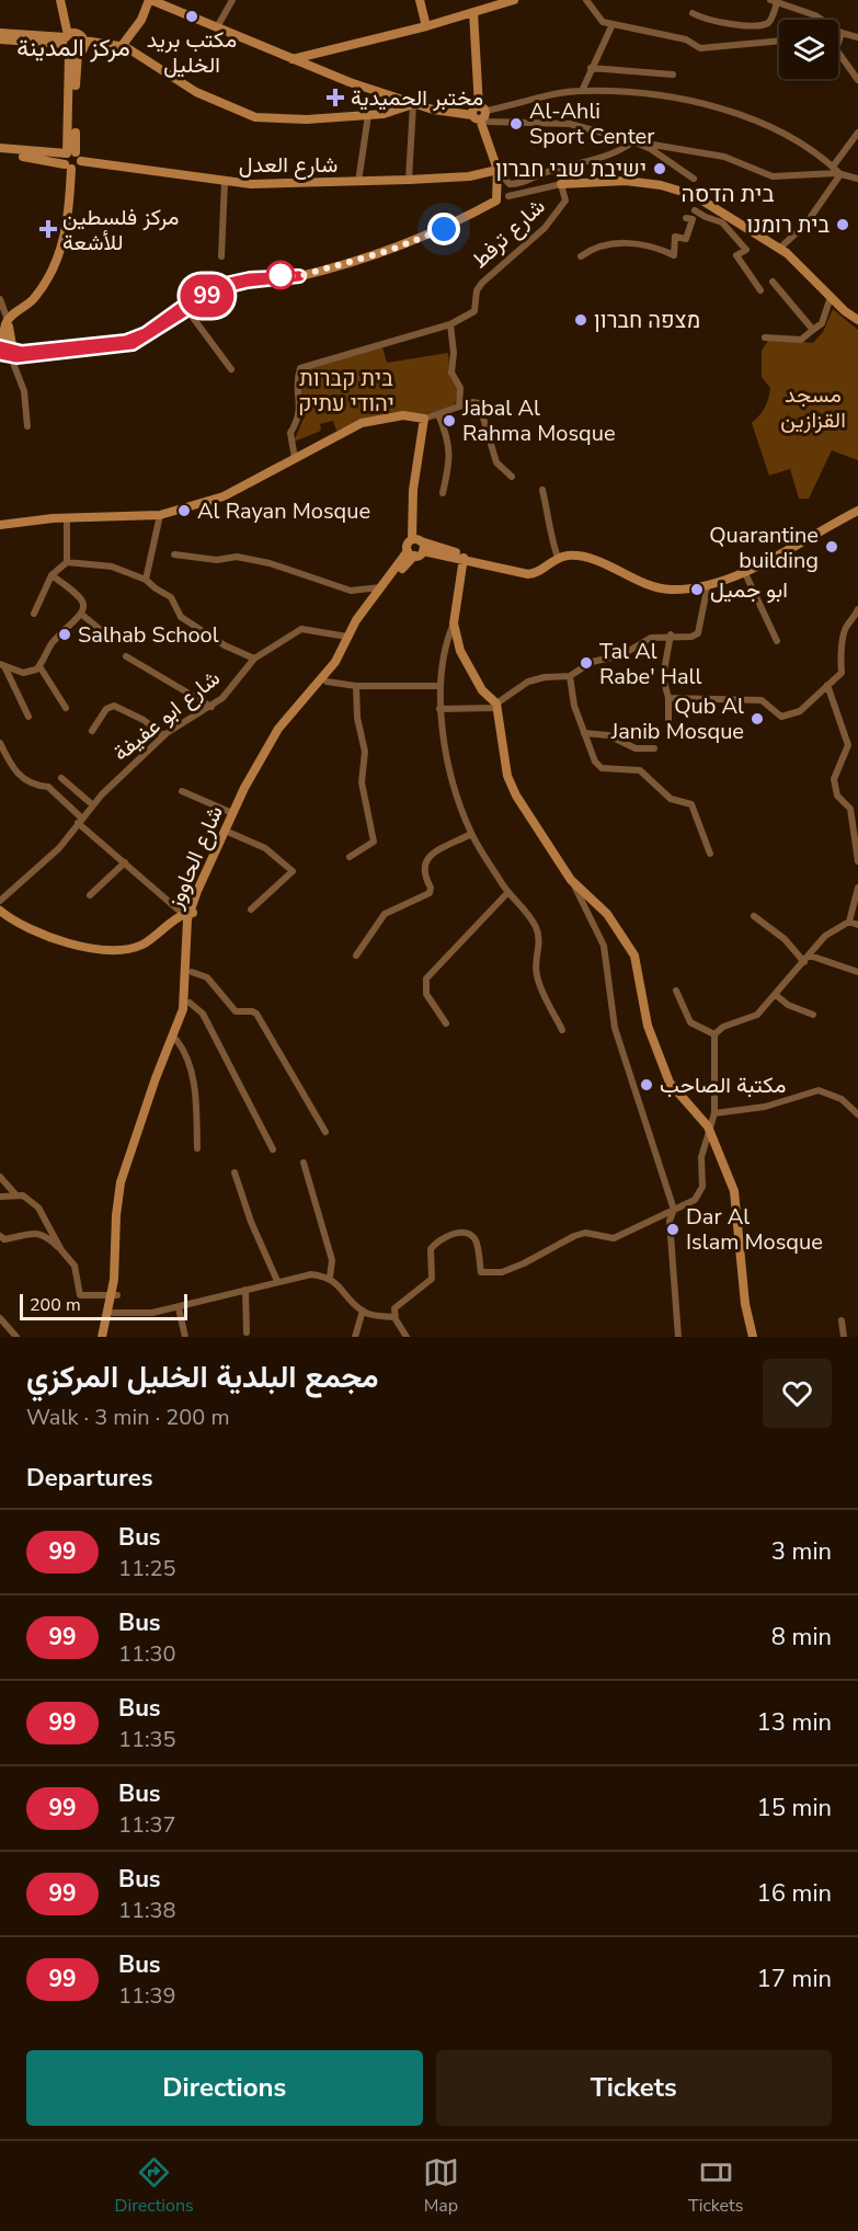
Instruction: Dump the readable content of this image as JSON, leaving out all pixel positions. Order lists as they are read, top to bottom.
{
  "streets": {
    "main road": ["شارع العدل", "شارع الحاووز"],
    "street": ["شارع ترفط", "شارع ابو عفيفة"]
  },
  "crossings": [
    ["شارع ابو عفيفة", "شارع الحاووز"]
  ],
  "districts": ["مركز المدينة", "בית הדסה"],
  "parks": ["בית קברות יהודי עתיק", "مسجد القزازين"],
  "places": {
    "other": [
      "مكتب بريد الخليل",
      "Al-Ahli Sport Center",
      "ישיבת שבי חברון",
      "בית רומנו",
      "מצפה חברון",
      "Jabal Al Rahma Mosque",
      "Al Rayan Mosque",
      "Quarantine building",
      "ابو جميل",
      "Salhab School",
      "Tal Al Rabe' Hall",
      "Qub Al Janib Mosque",
      "مكتبة الصاحب",
      "Dar Al Islam Mosque"
    ],
    "health": ["مختبر الحميدية", "مركز فلسطين للأشعة"]
  },
  "lines": ["bus line 99"],
  "scale_bar": "200 m",
  "page": {
    "on_map": "99",
    "scale": "200 m",
    "heading": [
      ["مجمع البلدية الخليل المركزي", "Walk · 3 min · 200 m"],
      "Departures"
    ],
    "list": [
      {
        "mark": "99",
        "name": "Bus",
        "note": "11:25",
        "value": "3 min"
      },
      {
        "mark": "99",
        "name": "Bus",
        "note": "11:30",
        "value": "8 min"
      },
      {
        "mark": "99",
        "name": "Bus",
        "note": "11:35",
        "value": "13 min"
      },
      {
        "mark": "99",
        "name": "Bus",
        "note": "11:37",
        "value": "15 min"
      },
      {
        "mark": "99",
        "name": "Bus",
        "note": "11:38",
        "value": "16 min"
      },
      {
        "mark": "99",
        "name": "Bus",
        "note": "11:39",
        "value": "17 min"
      }
    ],
    "buttons": ["Directions", "Tickets"],
    "tabs": ["Directions", "Map", "Tickets"]
  }
}
